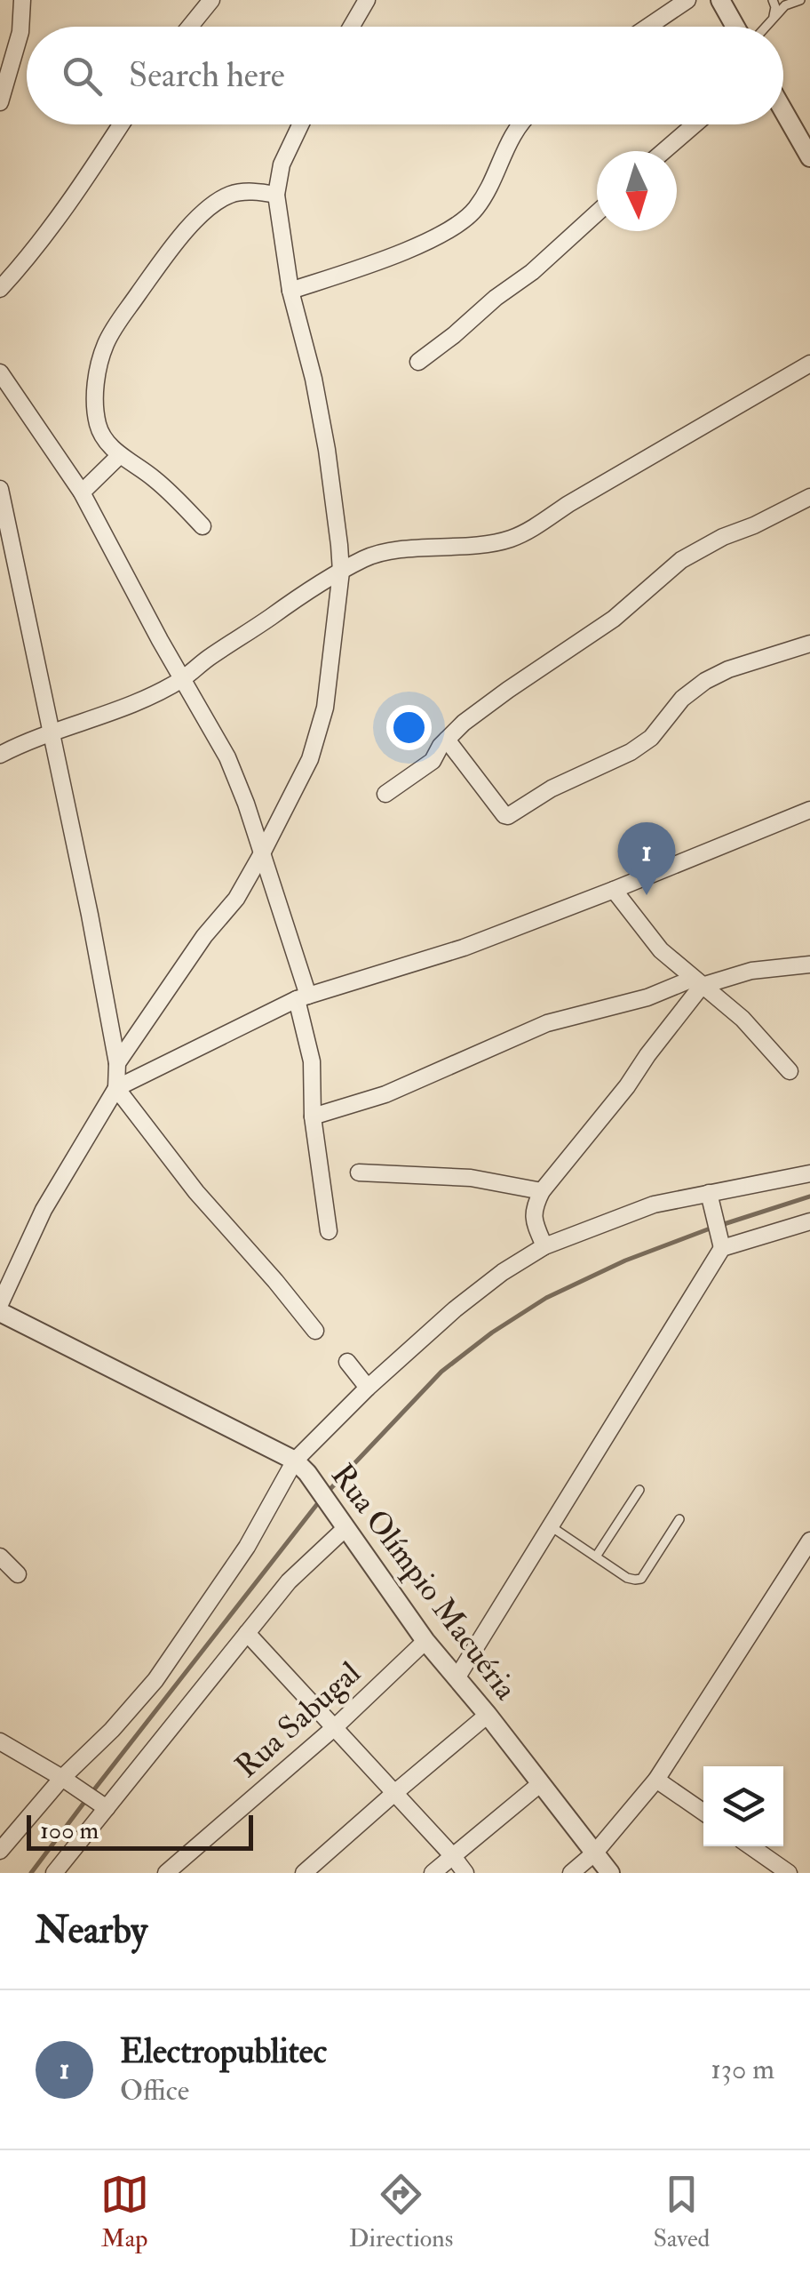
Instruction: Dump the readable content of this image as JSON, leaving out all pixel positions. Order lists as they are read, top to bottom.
{
  "streets": {
    "street": ["Rua Olímpio Macuéria", "Rua Sabugal"]
  },
  "crossings": [
    ["Rua Olímpio Macuéria", "Rua Sabugal"]
  ],
  "scale_bar": "100 m",
  "north": "bottom",
  "page": {
    "search": "Search here",
    "pins": "1",
    "scale": "100 m",
    "heading": "Nearby",
    "list": [
      {
        "mark": "1",
        "name": "Electropublitec",
        "note": "Office",
        "value": "130 m"
      }
    ],
    "nav": ["Map", "Directions", "Saved"]
  }
}
